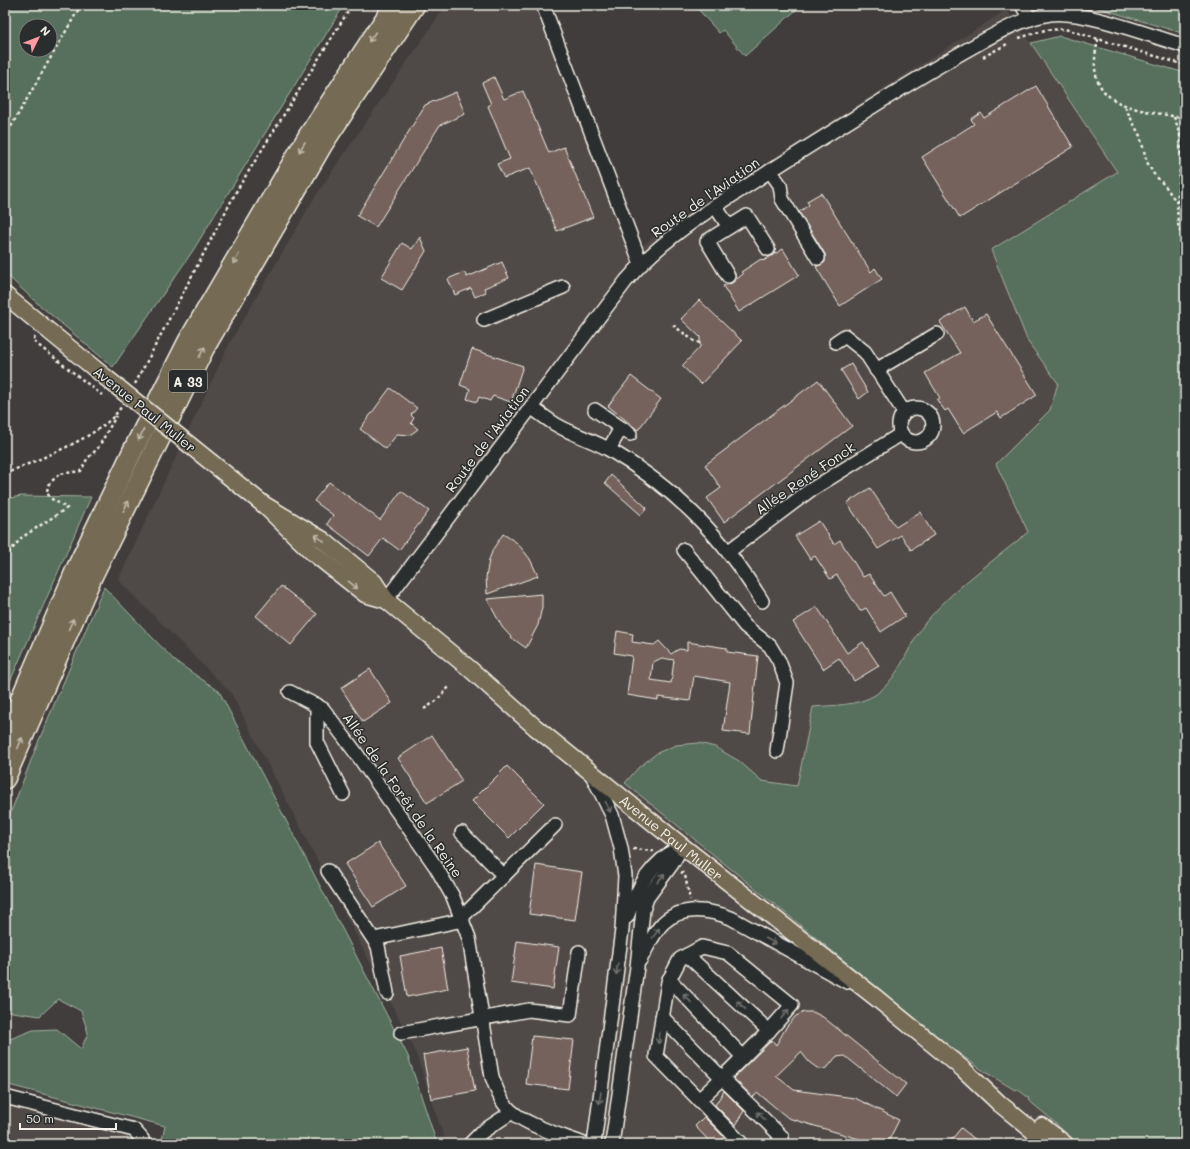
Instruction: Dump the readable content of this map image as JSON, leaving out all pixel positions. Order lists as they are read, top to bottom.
{
  "streets": {
    "highway": ["A 33"],
    "main road": ["Avenue Paul Muller"],
    "street": ["Route de l'Aviation", "Allée René Fonck", "Allée de la Forêt de la Reine"]
  },
  "crossings": [
    ["Route de l'Aviation", "Avenue Paul Muller"]
  ],
  "scale_bar": "50 m",
  "north": "top right"
}
